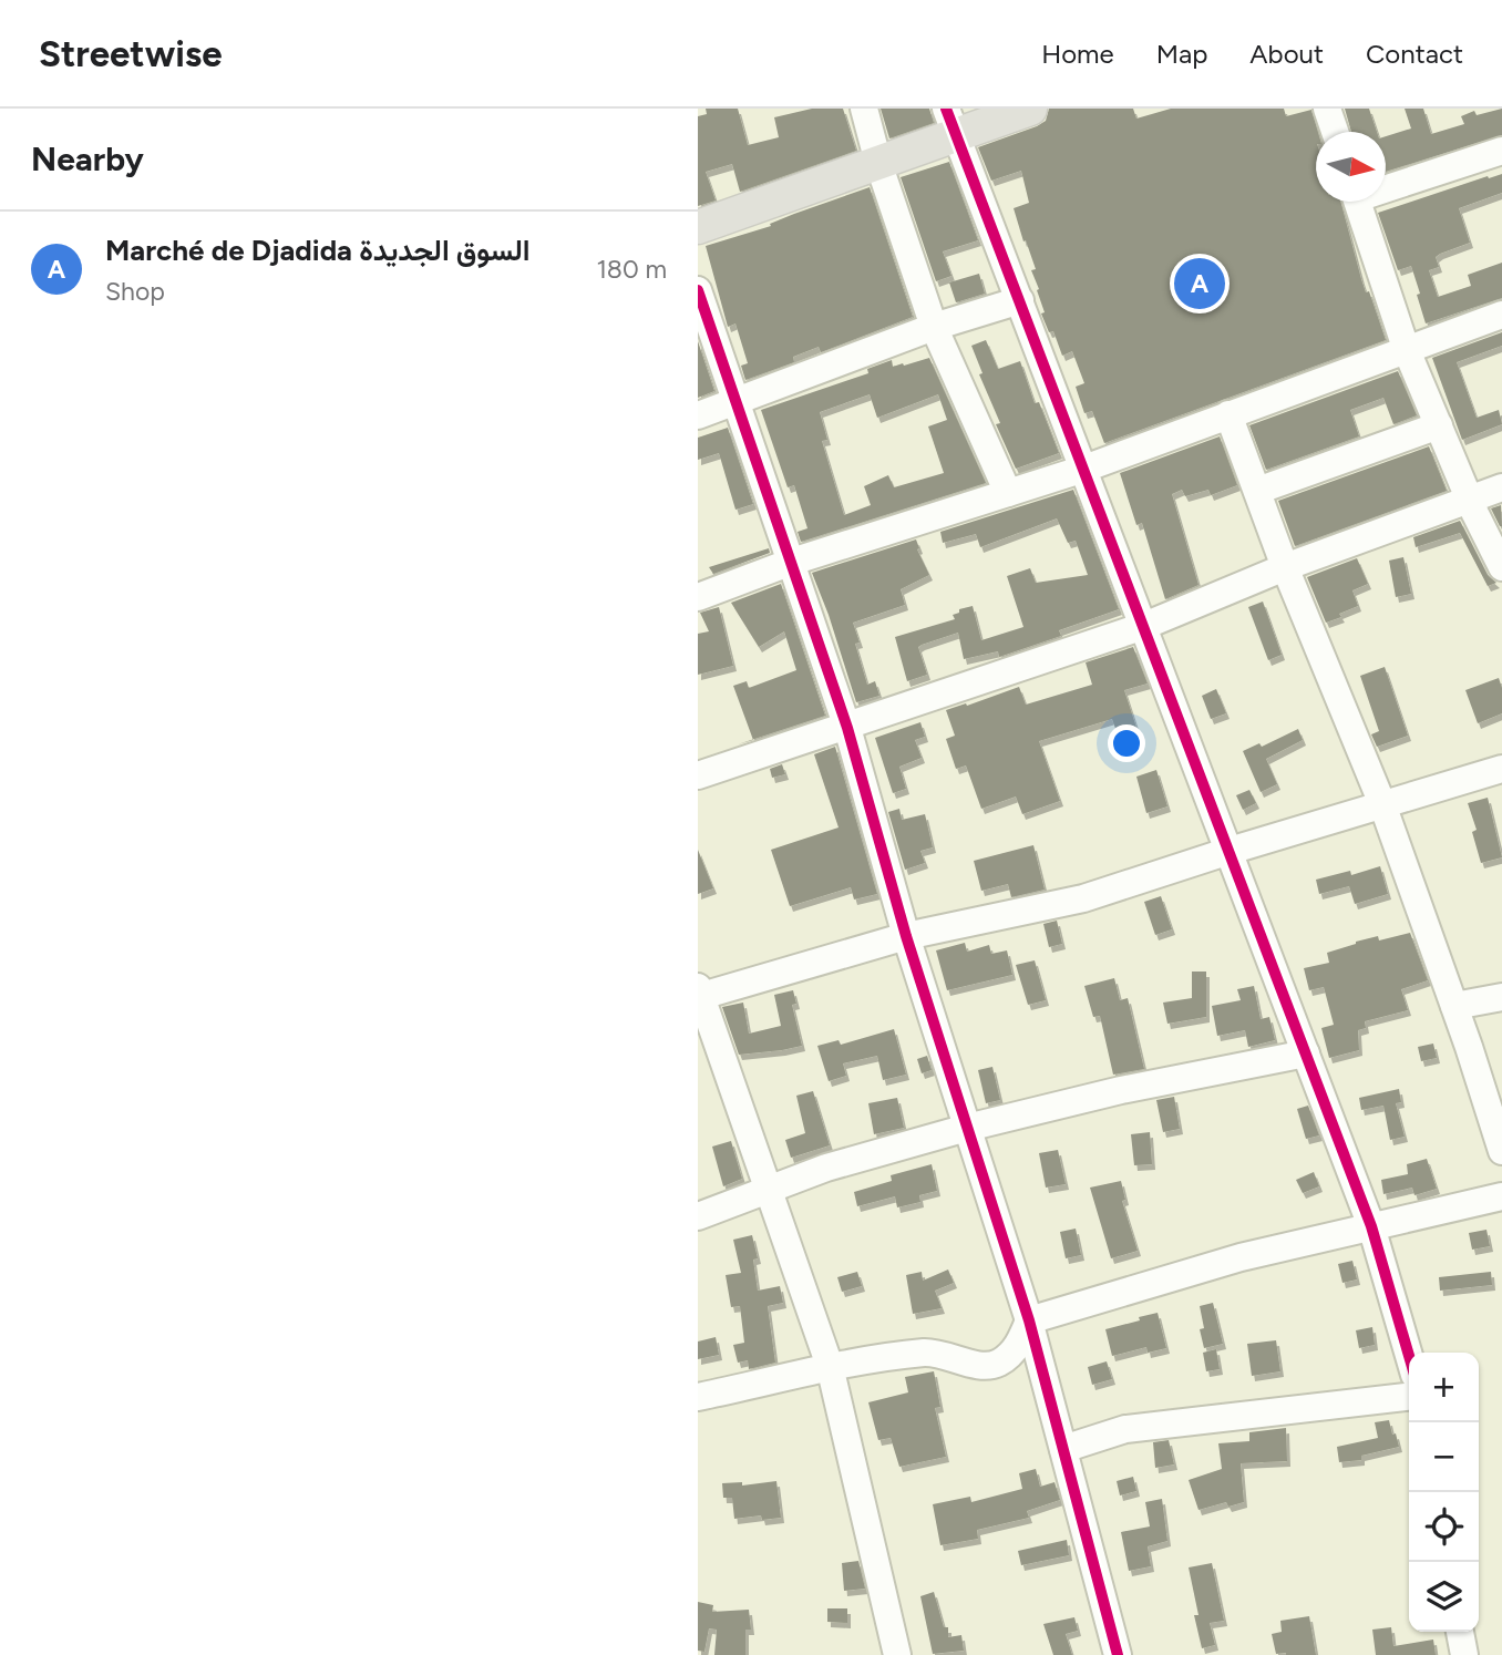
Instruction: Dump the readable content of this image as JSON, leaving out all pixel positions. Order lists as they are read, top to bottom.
{
  "north": "right",
  "page": {
    "header": "Streetwise",
    "nav": [
      "Home",
      "Map",
      "About",
      "Contact"
    ],
    "heading": "Nearby",
    "list": [
      {
        "mark": "A",
        "name": "Marché de Djadida السوق الجديدة",
        "note": "Shop",
        "value": "180 m"
      }
    ],
    "pins": "A",
    "map_buttons": ["+", "−"]
  }
}
